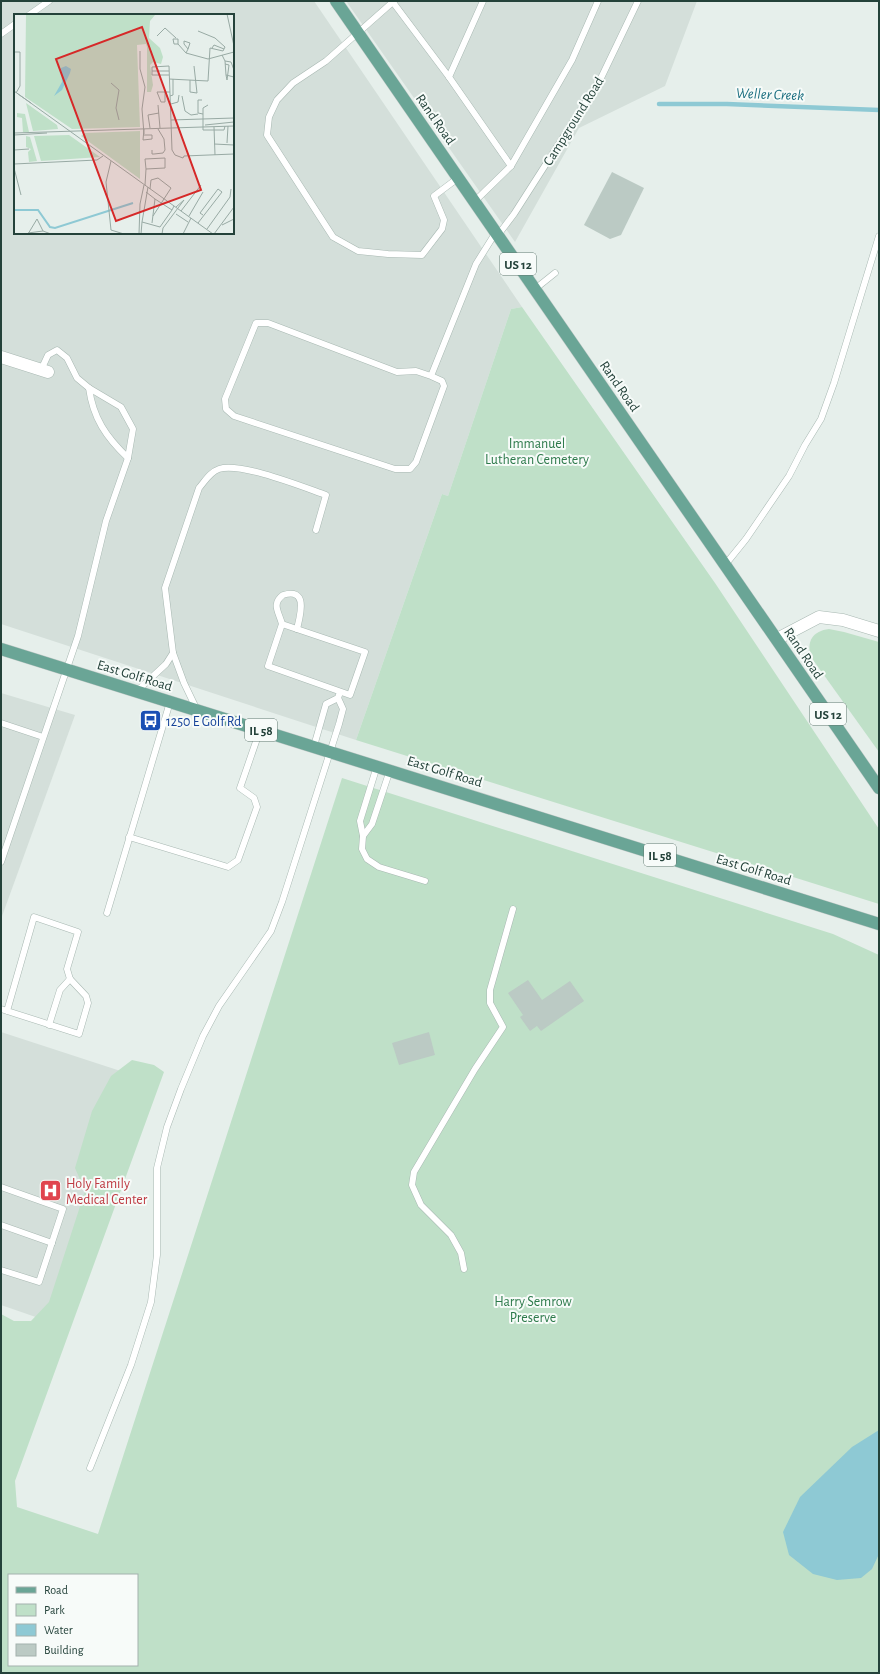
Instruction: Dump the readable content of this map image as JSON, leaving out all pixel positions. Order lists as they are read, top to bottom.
{
  "streets": {
    "main road": [
      "Rand Road",
      "US 12",
      "East Golf Road",
      "IL 58"
    ],
    "lane": ["Campground Road"]
  },
  "crossings": [
    ["Rand Road", "Campground Road"]
  ],
  "water": ["Weller Creek"],
  "parks": ["Immanuel Lutheran Cemetery", "Harry Semrow Preserve"],
  "places": {
    "bus stop": ["1250 E Golf Rd"],
    "hospital": ["Holy Family Medical Center"]
  },
  "legend": [
    "Road",
    "Park",
    "Water",
    "Building"
  ]
}
